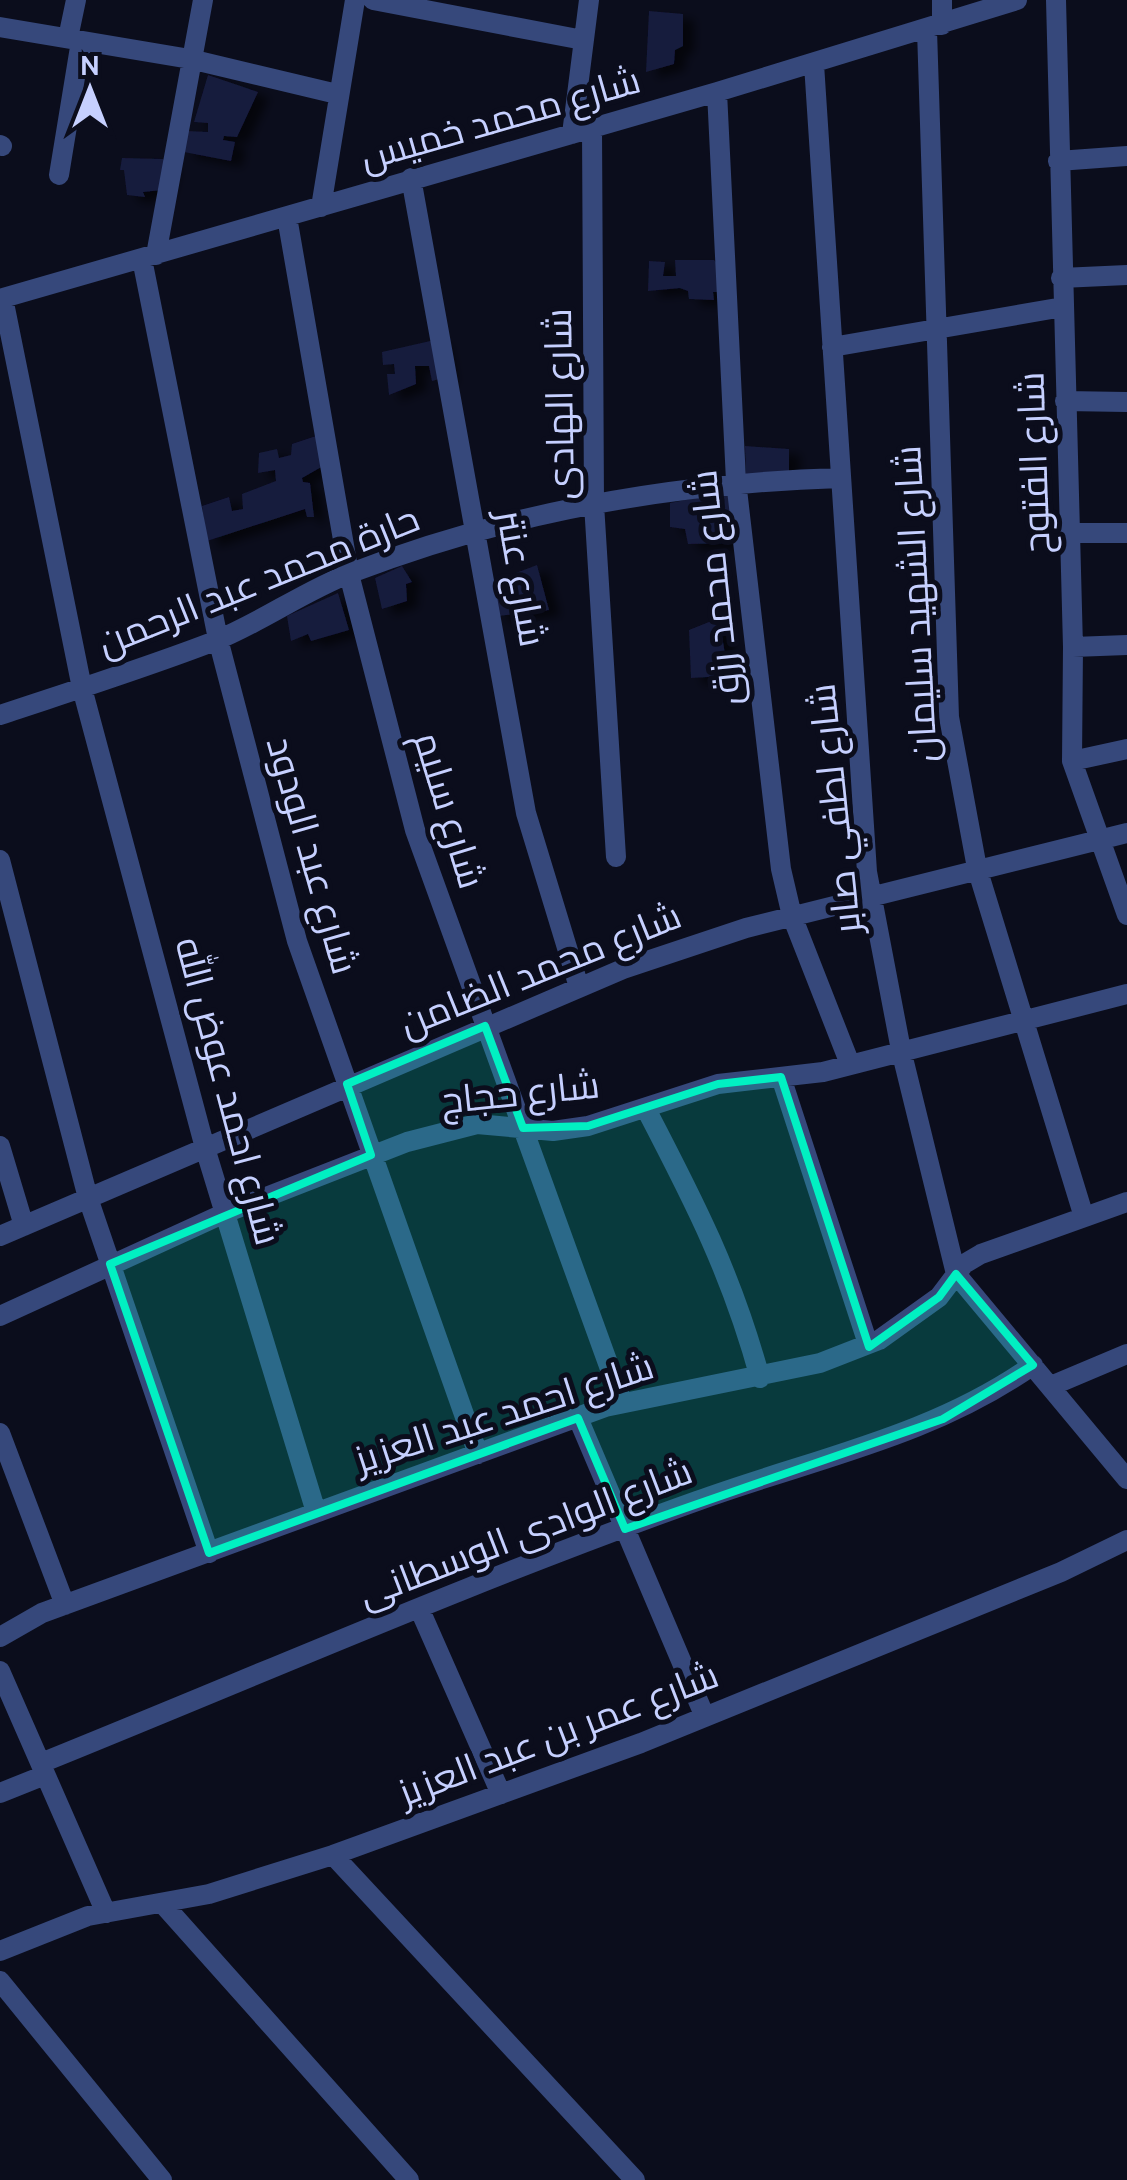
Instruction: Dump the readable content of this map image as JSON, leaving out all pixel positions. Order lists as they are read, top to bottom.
{
  "streets": {
    "street": [
      "شارع محمد خميس",
      "شارع الهادى",
      "شارع الفتوح",
      "شارع عنتر",
      "حارة محمد عبد الرحمن",
      "شارع محمد رزق",
      "شارع الشهيد سليمان",
      "شارع لطفي صابر",
      "شارع سليم",
      "شارع عبد الودود",
      "شارع محمد الضامن",
      "شارع احمد عوض الله",
      "شارع حجاج",
      "شارع احمد عبد العزيز",
      "شارع الوادى الوسطانى",
      "شارع عمر بن عبد العزيز"
    ]
  },
  "crossings": [
    ["شارع محمد خميس", "شارع الهادى"],
    ["شارع محمد خميس", "شارع عنتر"],
    ["شارع محمد خميس", "شارع محمد رزق"],
    ["شارع محمد خميس", "شارع الشهيد سليمان"],
    ["شارع محمد خميس", "شارع لطفي صابر"],
    ["شارع محمد خميس", "شارع سليم"],
    ["شارع محمد خميس", "شارع عبد الودود"],
    ["شارع محمد خميس", "شارع احمد عوض الله"],
    ["شارع الهادى", "حارة محمد عبد الرحمن"],
    ["شارع الفتوح", "شارع محمد الضامن"],
    ["شارع عنتر", "حارة محمد عبد الرحمن"],
    ["شارع عنتر", "شارع محمد الضامن"],
    ["حارة محمد عبد الرحمن", "شارع محمد رزق"],
    ["حارة محمد عبد الرحمن", "شارع لطفي صابر"],
    ["حارة محمد عبد الرحمن", "شارع سليم"],
    ["حارة محمد عبد الرحمن", "شارع عبد الودود"],
    ["حارة محمد عبد الرحمن", "شارع احمد عوض الله"],
    ["شارع محمد رزق", "شارع محمد الضامن"],
    ["شارع محمد رزق", "شارع حجاج"],
    ["شارع الشهيد سليمان", "شارع محمد الضامن"],
    ["شارع الشهيد سليمان", "شارع حجاج"],
    ["شارع الشهيد سليمان", "شارع احمد عبد العزيز"],
    ["شارع لطفي صابر", "شارع محمد الضامن"],
    ["شارع لطفي صابر", "شارع حجاج"],
    ["شارع لطفي صابر", "شارع احمد عبد العزيز"],
    ["شارع لطفي صابر", "شارع الوادى الوسطانى"],
    ["شارع سليم", "شارع محمد الضامن"],
    ["شارع سليم", "شارع حجاج"],
    ["شارع سليم", "شارع احمد عبد العزيز"],
    ["شارع عبد الودود", "شارع محمد الضامن"],
    ["شارع عبد الودود", "شارع حجاج"],
    ["شارع عبد الودود", "شارع احمد عبد العزيز"],
    ["شارع محمد الضامن", "شارع احمد عوض الله"],
    ["شارع احمد عوض الله", "شارع حجاج"],
    ["شارع احمد عوض الله", "شارع احمد عبد العزيز"]
  ],
  "north": "top"
}
